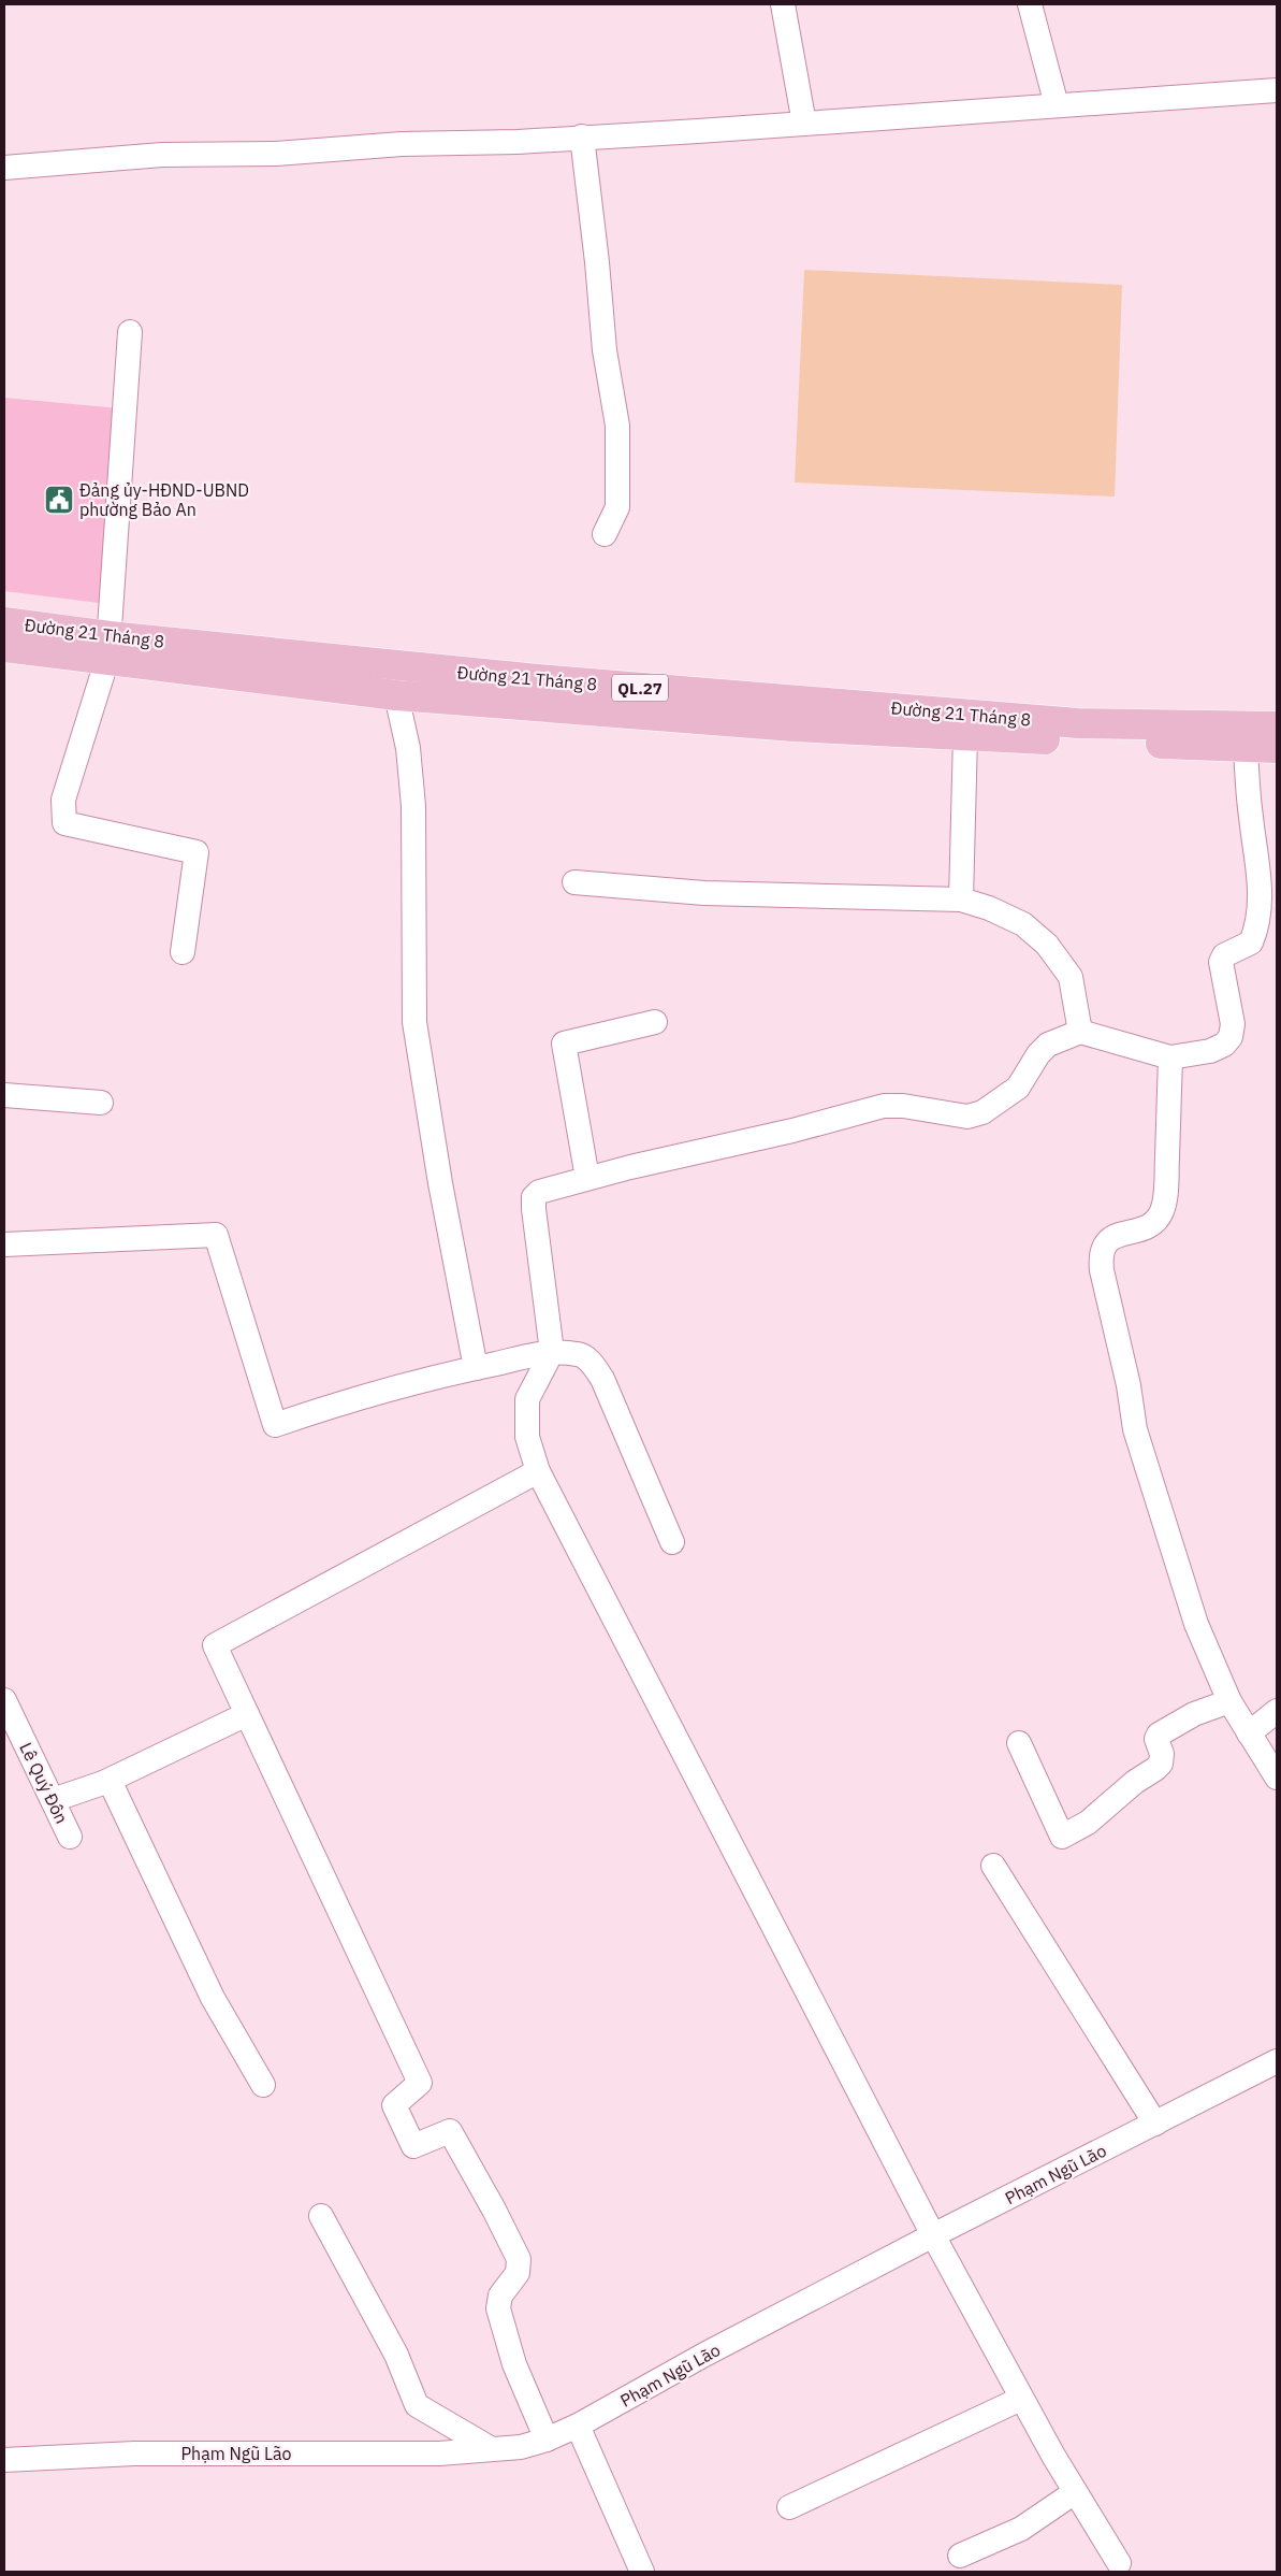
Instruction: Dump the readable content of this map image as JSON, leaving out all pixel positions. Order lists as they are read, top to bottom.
{
  "streets": {
    "main road": ["Đường 21 Tháng 8", "QL.27"],
    "street": ["Lê Quý Đôn", "Phạm Ngũ Lão"]
  },
  "places": {
    "public building": ["Đảng ủy-HĐND-UBND phường Bảo An"]
  }
}
